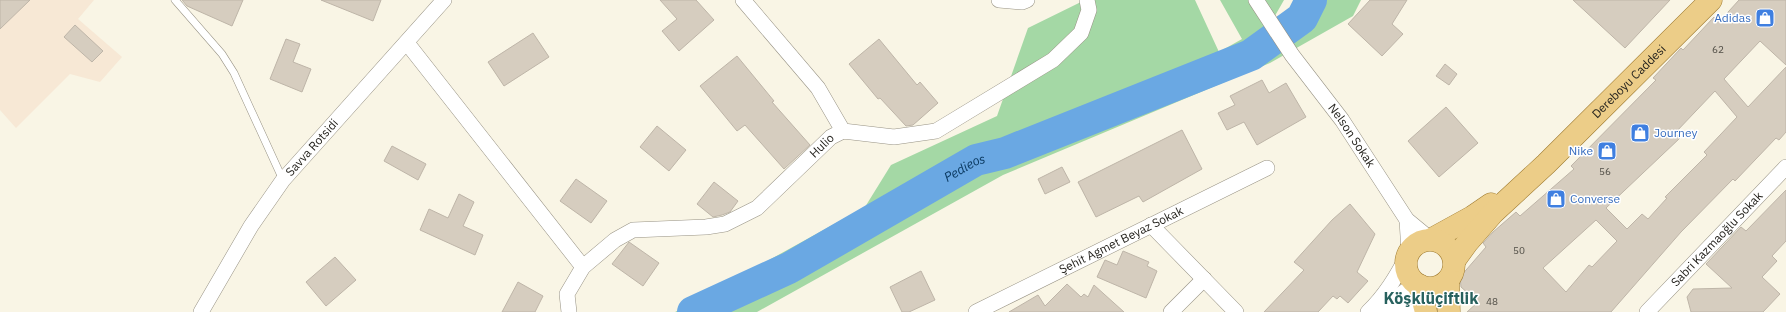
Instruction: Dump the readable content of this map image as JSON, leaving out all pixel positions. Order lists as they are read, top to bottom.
{
  "streets": {
    "main road": ["Dereboyu Caddesi"],
    "street": [
      "Nelson Sokak",
      "Hulio",
      "Savva Rotsidi",
      "Sabri Kazmaoğlu Sokak",
      "Şehit Agmet Beyaz Sokak"
    ]
  },
  "crossings": [
    ["Dereboyu Caddesi", "Nelson Sokak"]
  ],
  "districts": ["Köşklüçiftlik"],
  "water": ["Pedieos"],
  "places": {
    "shop": [
      "Adidas",
      "Journey",
      "Nike",
      "Converse"
    ]
  },
  "house_numbers": [
    "62",
    "56",
    "50",
    "48"
  ]
}
